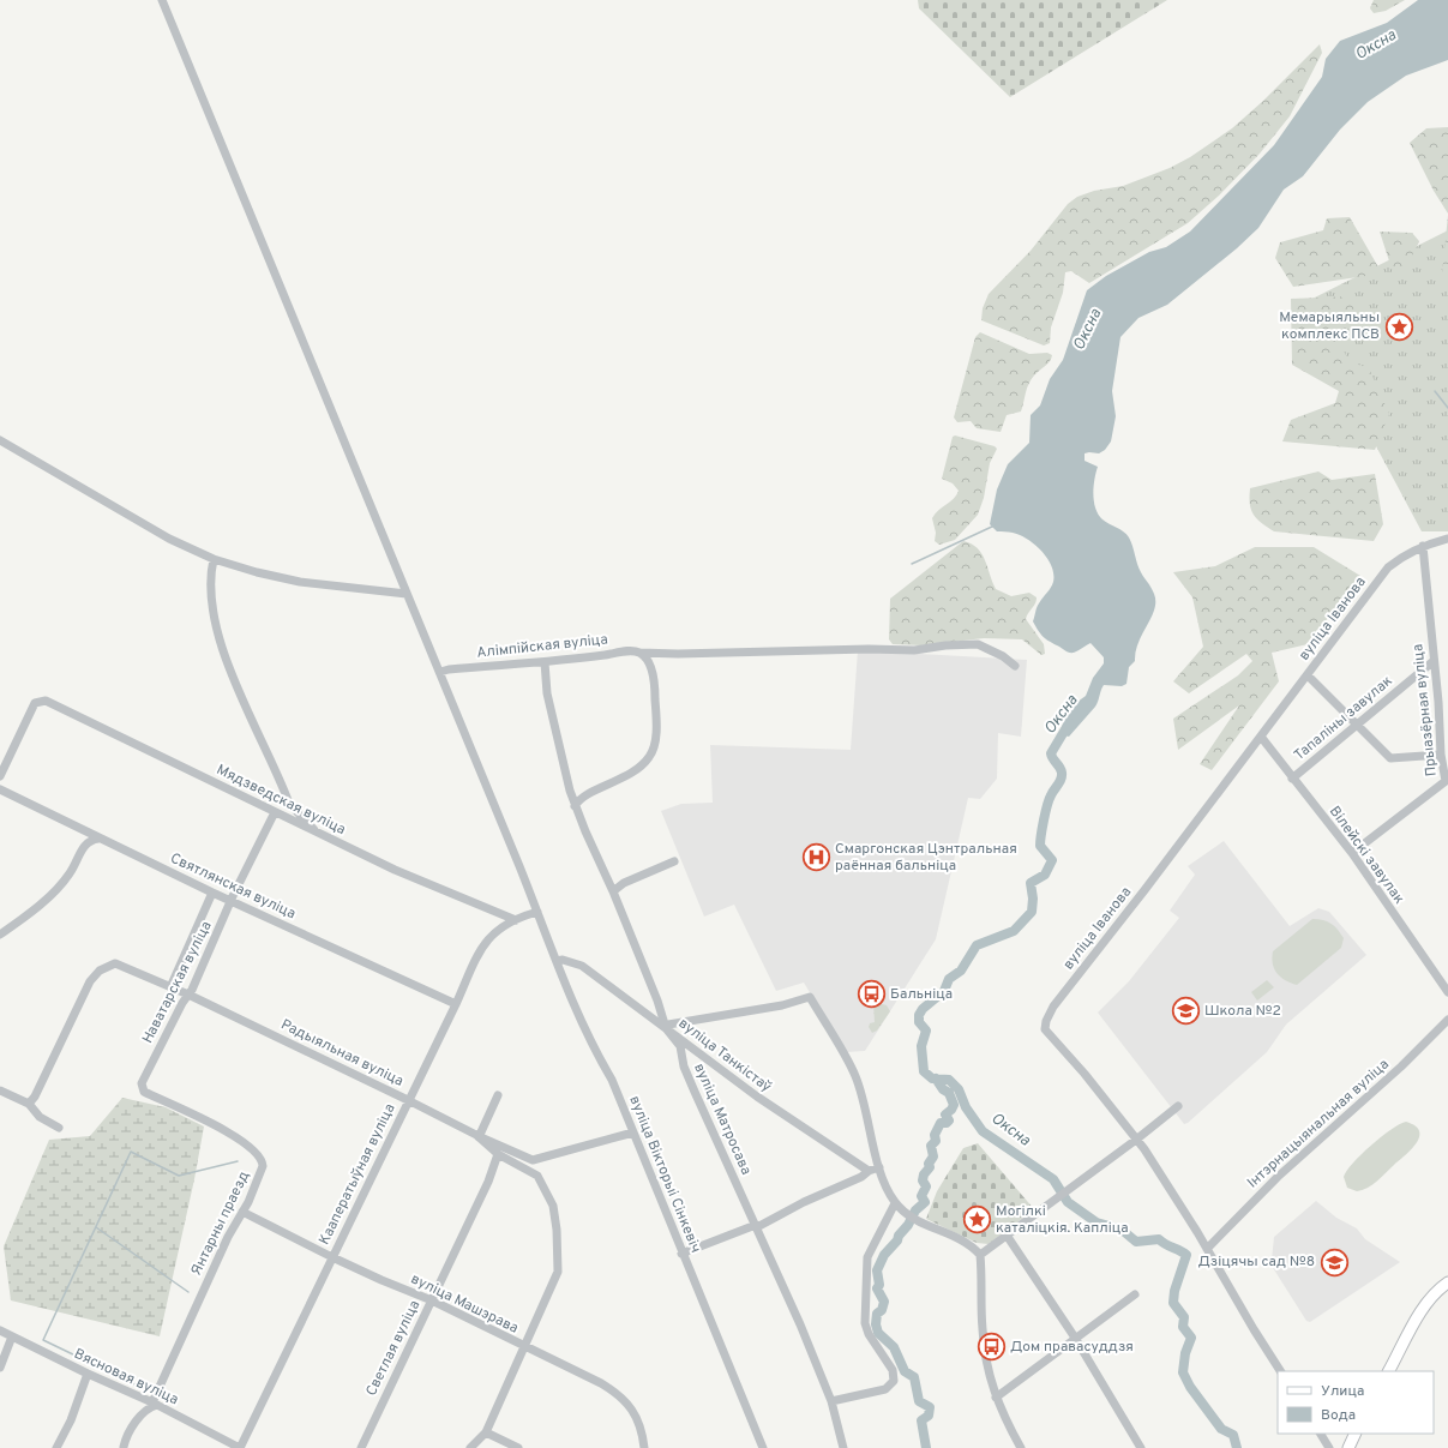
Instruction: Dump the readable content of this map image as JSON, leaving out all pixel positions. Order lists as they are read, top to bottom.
{
  "streets": {
    "street": [
      "вуліца Іванова",
      "Алімпійская вуліца",
      "Прыазёрная вуліца",
      "Тапаліны завулак",
      "Мядзведская вуліца",
      "Вілейскі завулак",
      "Святлянская вуліца",
      "Наватарская вуліца",
      "Радыяльная вуліца",
      "вуліца Танкістаў",
      "вуліца Матросава",
      "Інтэрнацыянальная вуліца",
      "Кааператыўная вуліца",
      "вуліца Вікторыі Сінкевіч",
      "Янтарны праезд",
      "вуліца Машэрава",
      "Светлая вуліца",
      "Вясновая вуліца"
    ]
  },
  "crossings": [
    ["вуліца Іванова", "Прыазёрная вуліца"],
    ["вуліца Іванова", "Вілейскі завулак"],
    ["вуліца Іванова", "Інтэрнацыянальная вуліца"],
    ["Алімпійская вуліца", "вуліца Матросава"],
    ["Алімпійская вуліца", "вуліца Вікторыі Сінкевіч"],
    ["Прыазёрная вуліца", "Тапаліны завулак"],
    ["Прыазёрная вуліца", "Вілейскі завулак"],
    ["Тапаліны завулак", "Вілейскі завулак"],
    ["Мядзведская вуліца", "Наватарская вуліца"],
    ["Мядзведская вуліца", "Кааператыўная вуліца"],
    ["Святлянская вуліца", "Наватарская вуліца"],
    ["Святлянская вуліца", "Кааператыўная вуліца"],
    ["Наватарская вуліца", "Радыяльная вуліца"],
    ["Наватарская вуліца", "Янтарны праезд"],
    ["Радыяльная вуліца", "Кааператыўная вуліца"],
    ["Радыяльная вуліца", "вуліца Машэрава"],
    ["Радыяльная вуліца", "Светлая вуліца"],
    ["вуліца Танкістаў", "вуліца Матросава"],
    ["вуліца Танкістаў", "вуліца Вікторыі Сінкевіч"],
    ["Кааператыўная вуліца", "вуліца Вікторыі Сінкевіч"],
    ["Кааператыўная вуліца", "вуліца Машэрава"],
    ["Кааператыўная вуліца", "Вясновая вуліца"],
    ["Янтарны праезд", "вуліца Машэрава"],
    ["Янтарны праезд", "Вясновая вуліца"],
    ["вуліца Машэрава", "Светлая вуліца"]
  ],
  "water": ["Оксна"],
  "places": {
    "place": ["Мемарыяльны комплекс ПСВ", "Могілкі каталіцкія. Капліца"],
    "hospital": ["Смаргонская Цэнтральная раённая бальніца"],
    "bus stop": ["Бальніца", "Дом правасуддзя"],
    "school or university": ["Школа №2", "Дзіцячы сад №8"]
  },
  "legend": ["Улица", "Вода"]
}
